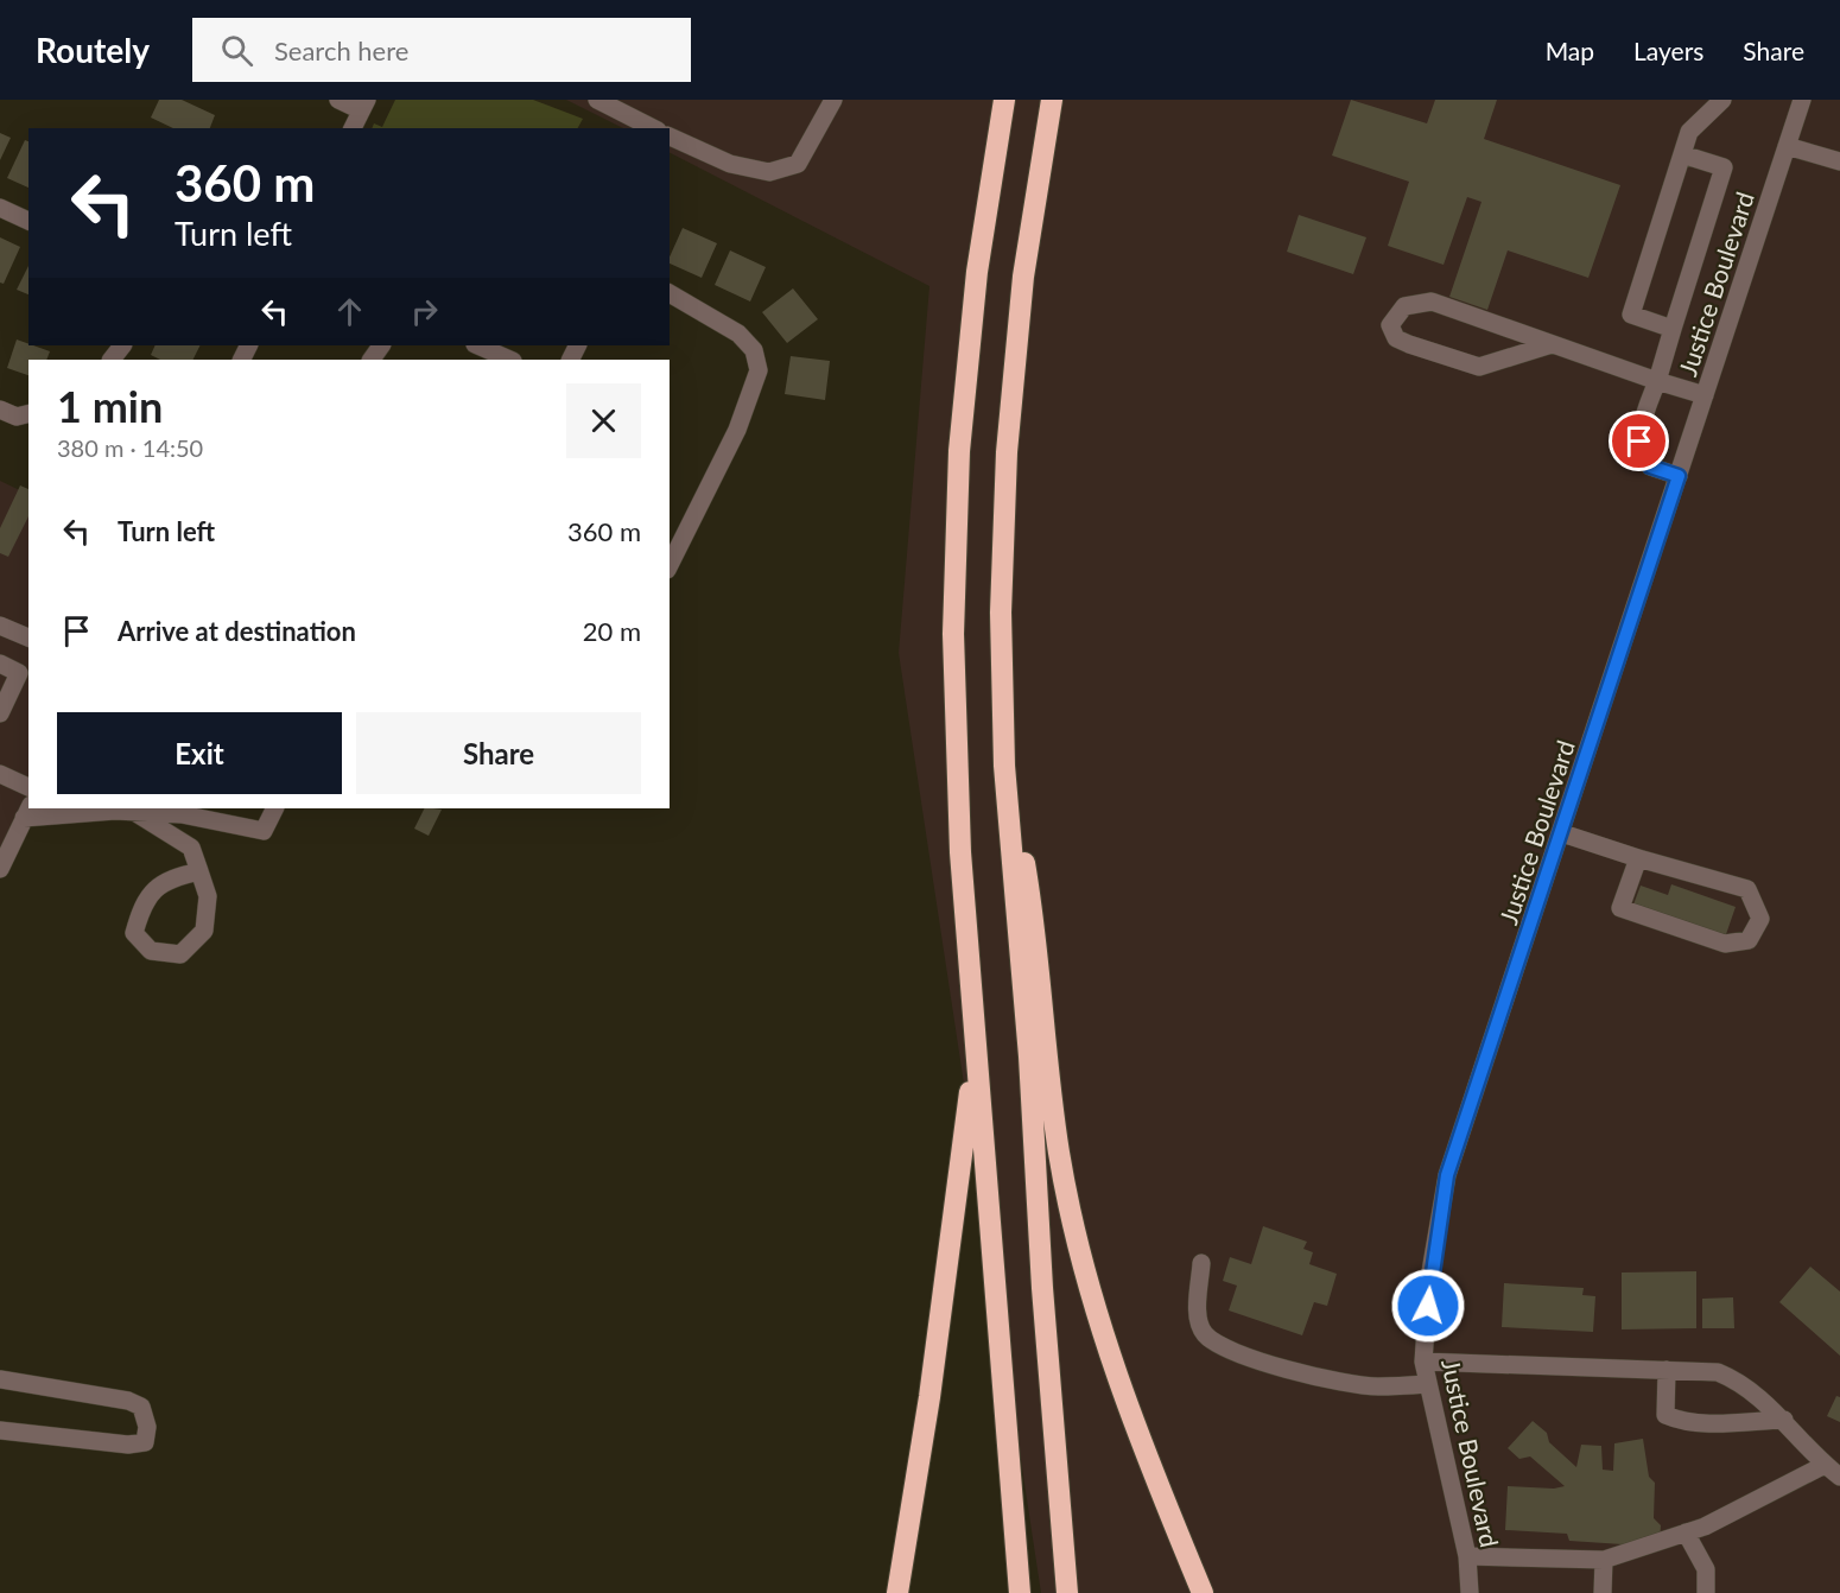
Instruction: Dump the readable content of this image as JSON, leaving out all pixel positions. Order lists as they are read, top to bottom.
{
  "streets": {
    "street": ["Justice Boulevard"]
  },
  "page": {
    "header": "Routely",
    "search": "Search here",
    "nav": ["Map", "Layers", "Share"],
    "turn": ["360 m", "Turn left"],
    "heading": ["1 min", "380 m · 14:50"],
    "list": [
      {
        "name": "Turn left",
        "value": "360 m"
      },
      {
        "name": "Arrive at destination",
        "value": "20 m"
      }
    ],
    "buttons": ["Exit", "Share"]
  }
}
